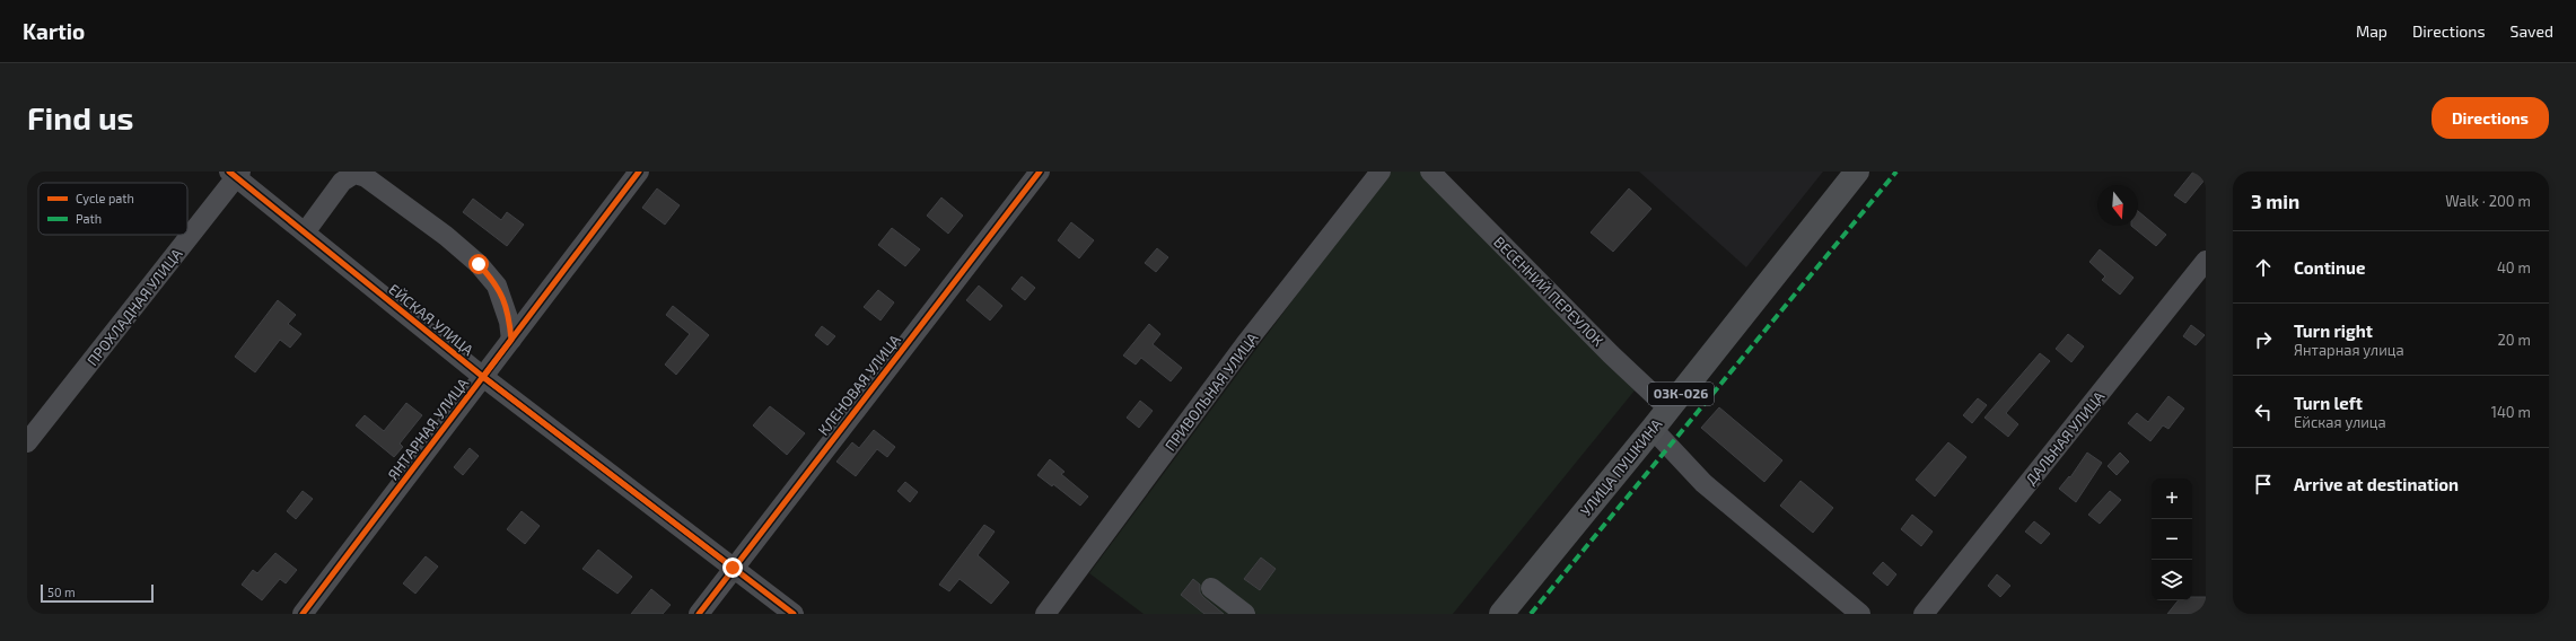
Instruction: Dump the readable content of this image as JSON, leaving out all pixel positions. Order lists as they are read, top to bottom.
{
  "streets": {
    "main road": ["03К-026", "УЛИЦА ПУШКИНА"],
    "street": [
      "ВЕСЕННИЙ ПЕРЕУЛОК",
      "ПРОХЛАДНАЯ УЛИЦА",
      "ЕЙСКАЯ УЛИЦА",
      "КЛЕНОВАЯ УЛИЦА",
      "ПРИВОЛЬНАЯ УЛИЦА",
      "ЯНТАРНАЯ УЛИЦА",
      "ДАЛЬНАЯ УЛИЦА"
    ]
  },
  "crossings": [
    ["ВЕСЕННИЙ ПЕРЕУЛОК", "УЛИЦА ПУШКИНА"],
    ["ПРОХЛАДНАЯ УЛИЦА", "ЕЙСКАЯ УЛИЦА"],
    ["ЕЙСКАЯ УЛИЦА", "КЛЕНОВАЯ УЛИЦА"],
    ["ЕЙСКАЯ УЛИЦА", "ЯНТАРНАЯ УЛИЦА"]
  ],
  "legend": ["Cycle path", "Path"],
  "scale_bar": "50 m",
  "north": "bottom",
  "page": {
    "header": "Kartio",
    "nav": ["Map", "Directions", "Saved"],
    "buttons": "Directions",
    "title": "Find us",
    "heading": ["3 min", "Walk · 200 m"],
    "list": [
      ["Continue", "40 m"],
      ["Turn right", "Янтарная улица", "20 m"],
      ["Turn left", "Ейская улица", "140 m"],
      "Arrive at destination"
    ],
    "map_buttons": ["+", "−"],
    "scale": "50 m"
  }
}
